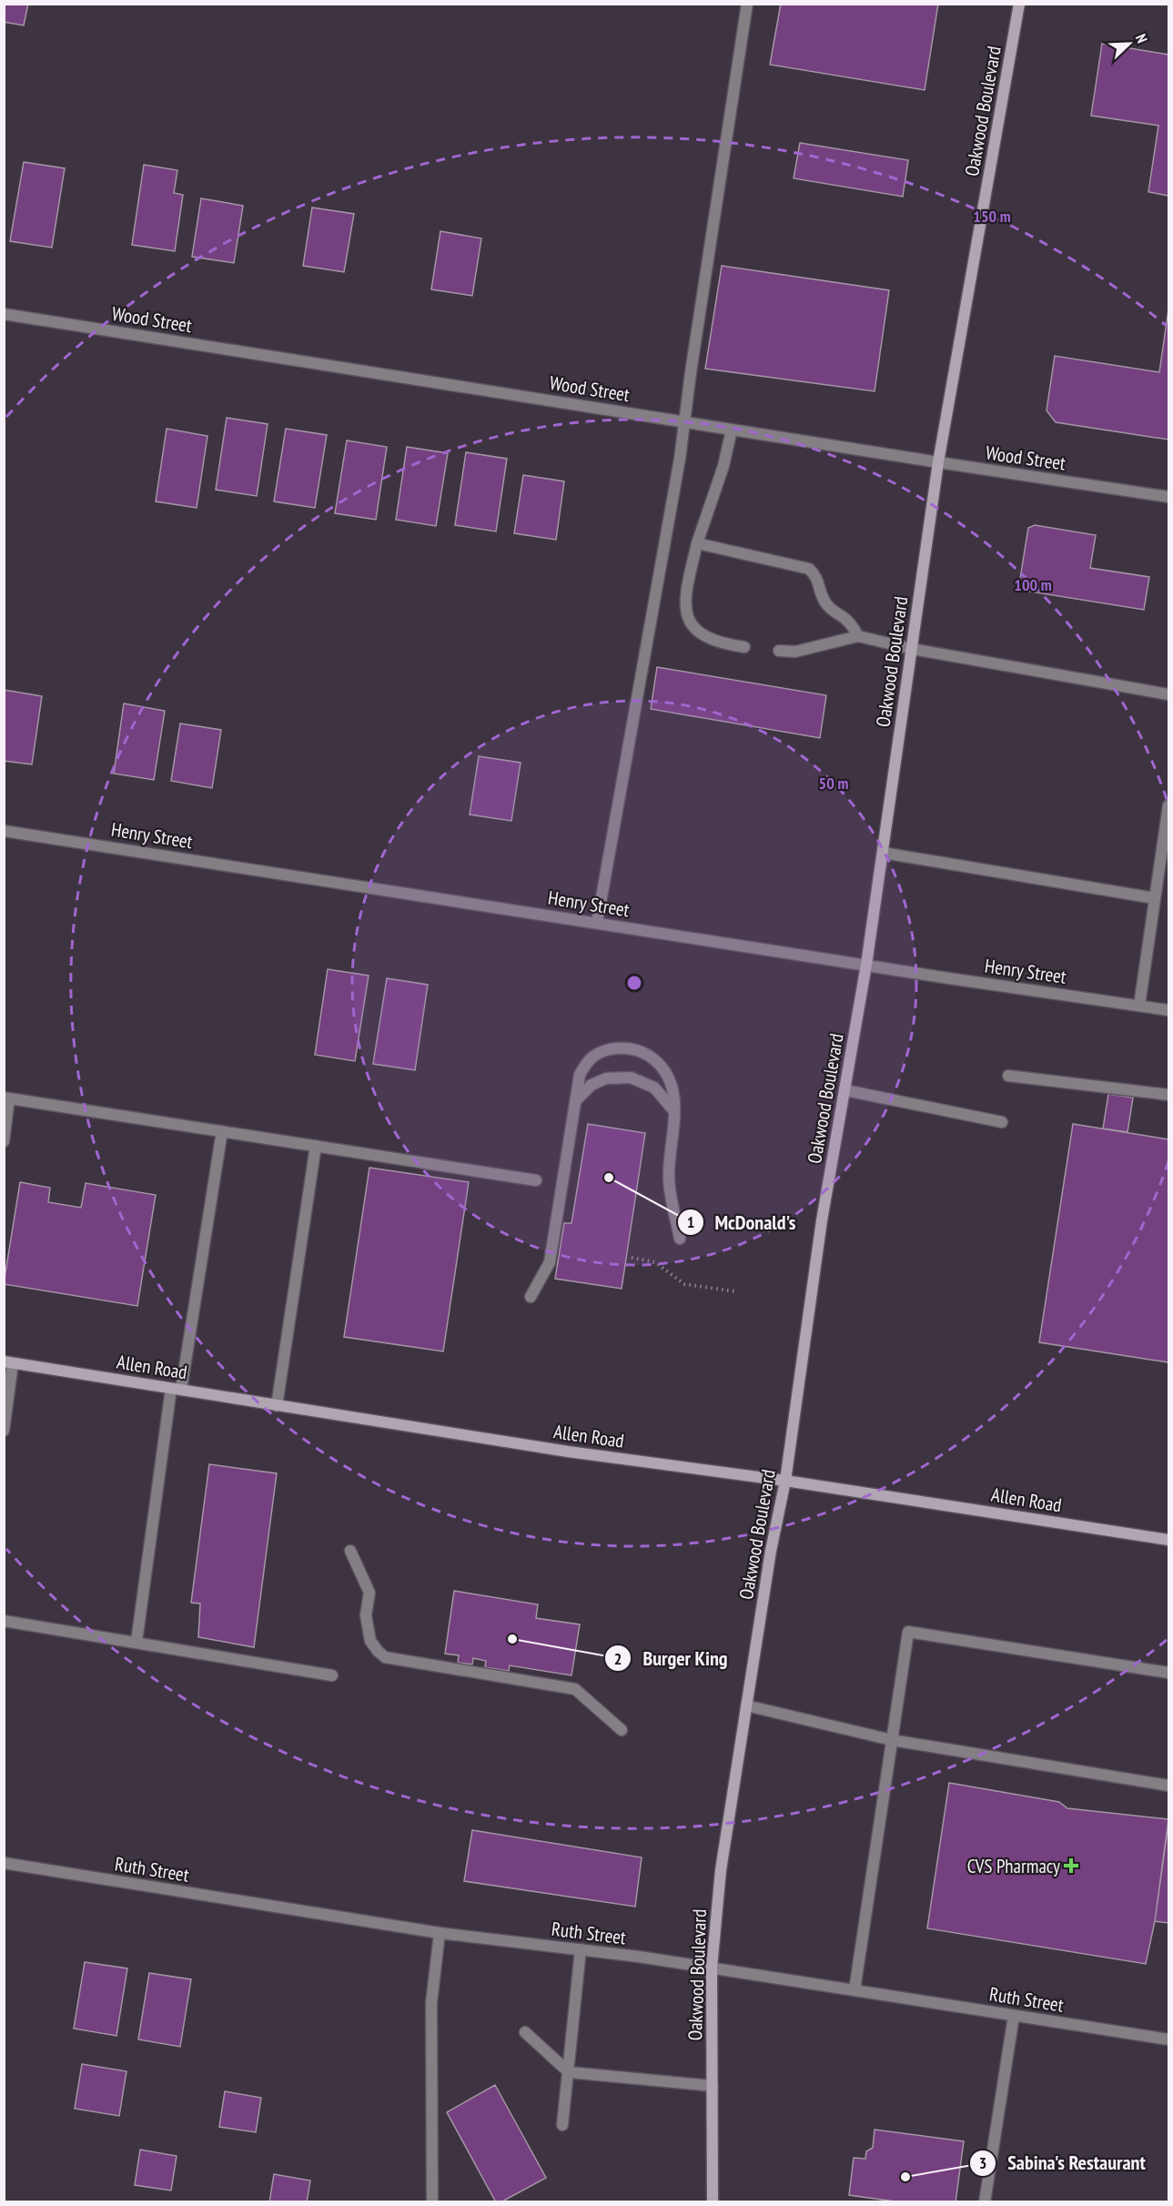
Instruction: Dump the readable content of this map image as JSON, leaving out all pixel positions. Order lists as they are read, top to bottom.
{
  "streets": {
    "main road": ["Oakwood Boulevard", "Allen Road"],
    "street": ["Wood Street", "Henry Street", "Ruth Street"]
  },
  "crossings": [
    ["Oakwood Boulevard", "Wood Street"],
    ["Oakwood Boulevard", "Henry Street"],
    ["Oakwood Boulevard", "Allen Road"],
    ["Oakwood Boulevard", "Ruth Street"]
  ],
  "places": {
    "other": ["McDonald's", "Burger King", "Sabina's Restaurant"],
    "health": ["CVS Pharmacy"]
  },
  "north": "top right",
  "rings": ["150 m", "100 m", "50 m"]
}
